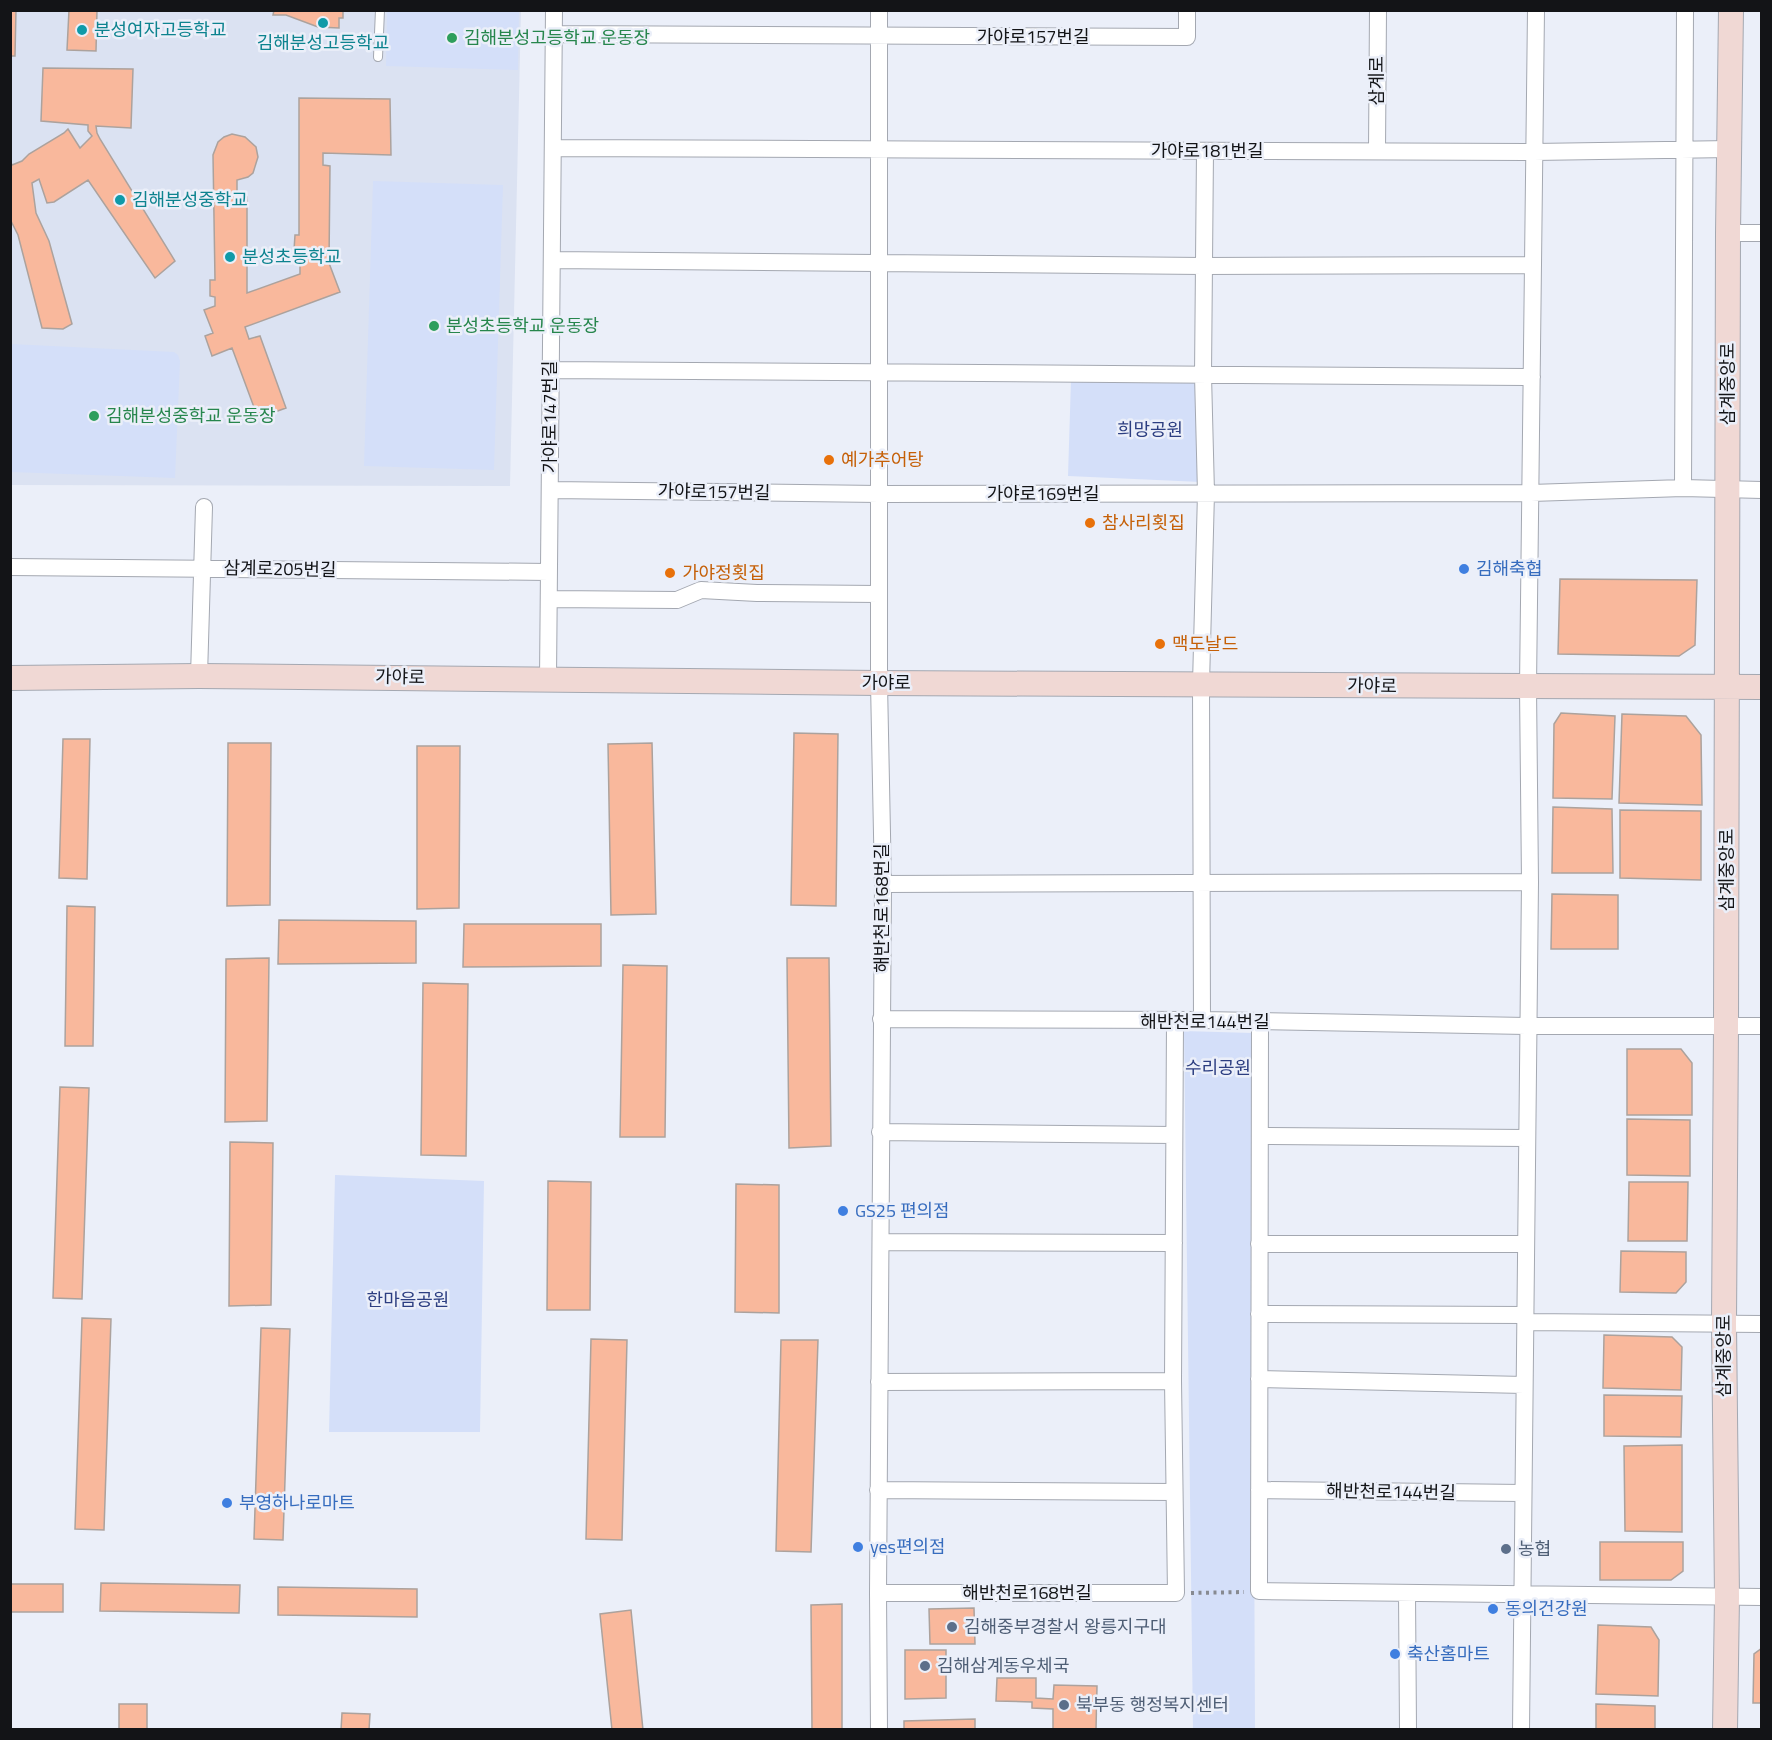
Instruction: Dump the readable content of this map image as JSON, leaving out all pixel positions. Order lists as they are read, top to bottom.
{
  "streets": {
    "main road": ["삼계중앙로", "가야로"],
    "street": [
      "가야로157번길",
      "삼계로",
      "가야로181번길",
      "가야로147번길",
      "가야로169번길",
      "삼계로205번길",
      "해반천로168번길",
      "해반천로144번길"
    ]
  },
  "crossings": [
    ["가야로157번길", "가야로147번길"],
    ["가야로157번길", "가야로169번길"],
    ["삼계로", "가야로181번길"],
    ["가야로181번길", "삼계중앙로"],
    ["삼계중앙로", "가야로"],
    ["삼계중앙로", "해반천로144번길"],
    ["가야로147번길", "삼계로205번길"],
    ["가야로147번길", "가야로"],
    ["가야로", "해반천로168번길"],
    ["해반천로168번길", "해반천로144번길"]
  ],
  "parks": ["희망공원", "수리공원", "한마음공원"],
  "places": [
    "김해분성고등학교",
    "분성여자고등학교",
    "김해분성고등학교 운동장",
    "김해분성중학교",
    "분성초등학교",
    "분성초등학교 운동장",
    "김해분성중학교 운동장",
    "예가추어탕",
    "참사리횟집",
    "김해축협",
    "가야정횟집",
    "맥도날드",
    "GS25 편의점",
    "부영하나로마트",
    "yes편의점",
    "농협",
    "동의건강원",
    "김해중부경찰서 왕릉지구대",
    "축산홈마트",
    "김해삼계동우체국",
    "북부동 행정복지센터"
  ]
}
